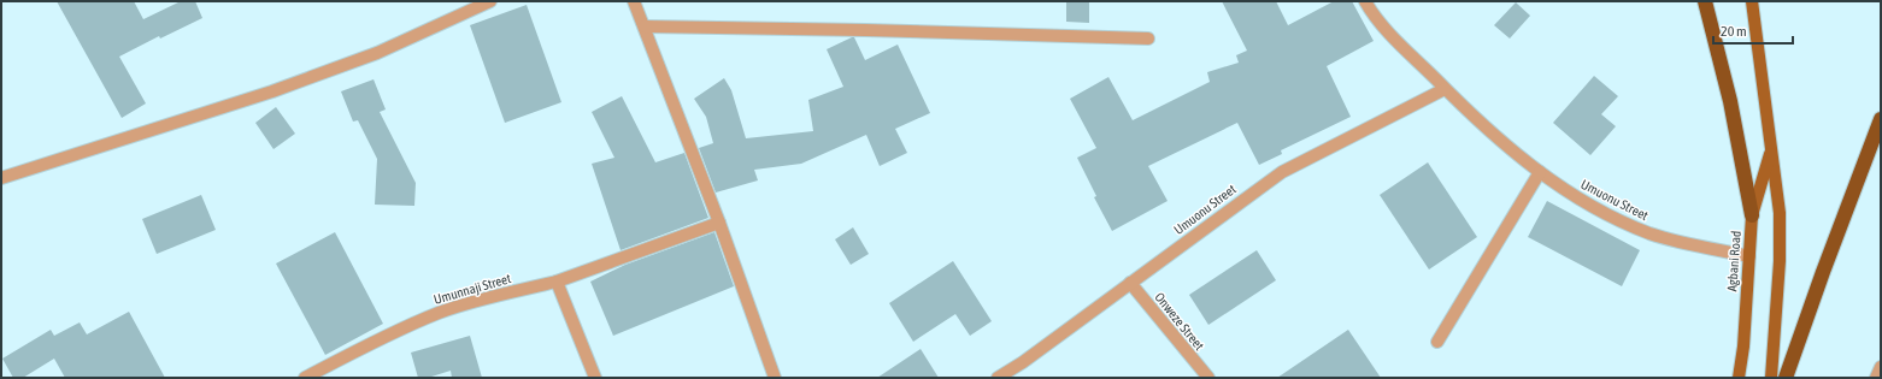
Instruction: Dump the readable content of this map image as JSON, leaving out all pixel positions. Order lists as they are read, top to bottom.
{
  "streets": {
    "main road": ["Agbani Road"],
    "street": ["Umuonu Street", "Umunnaji Street", "Onweze Street"]
  },
  "crossings": [
    ["Umuonu Street", "Agbani Road"],
    ["Umuonu Street", "Onweze Street"]
  ],
  "scale_bar": "20 m"
}
